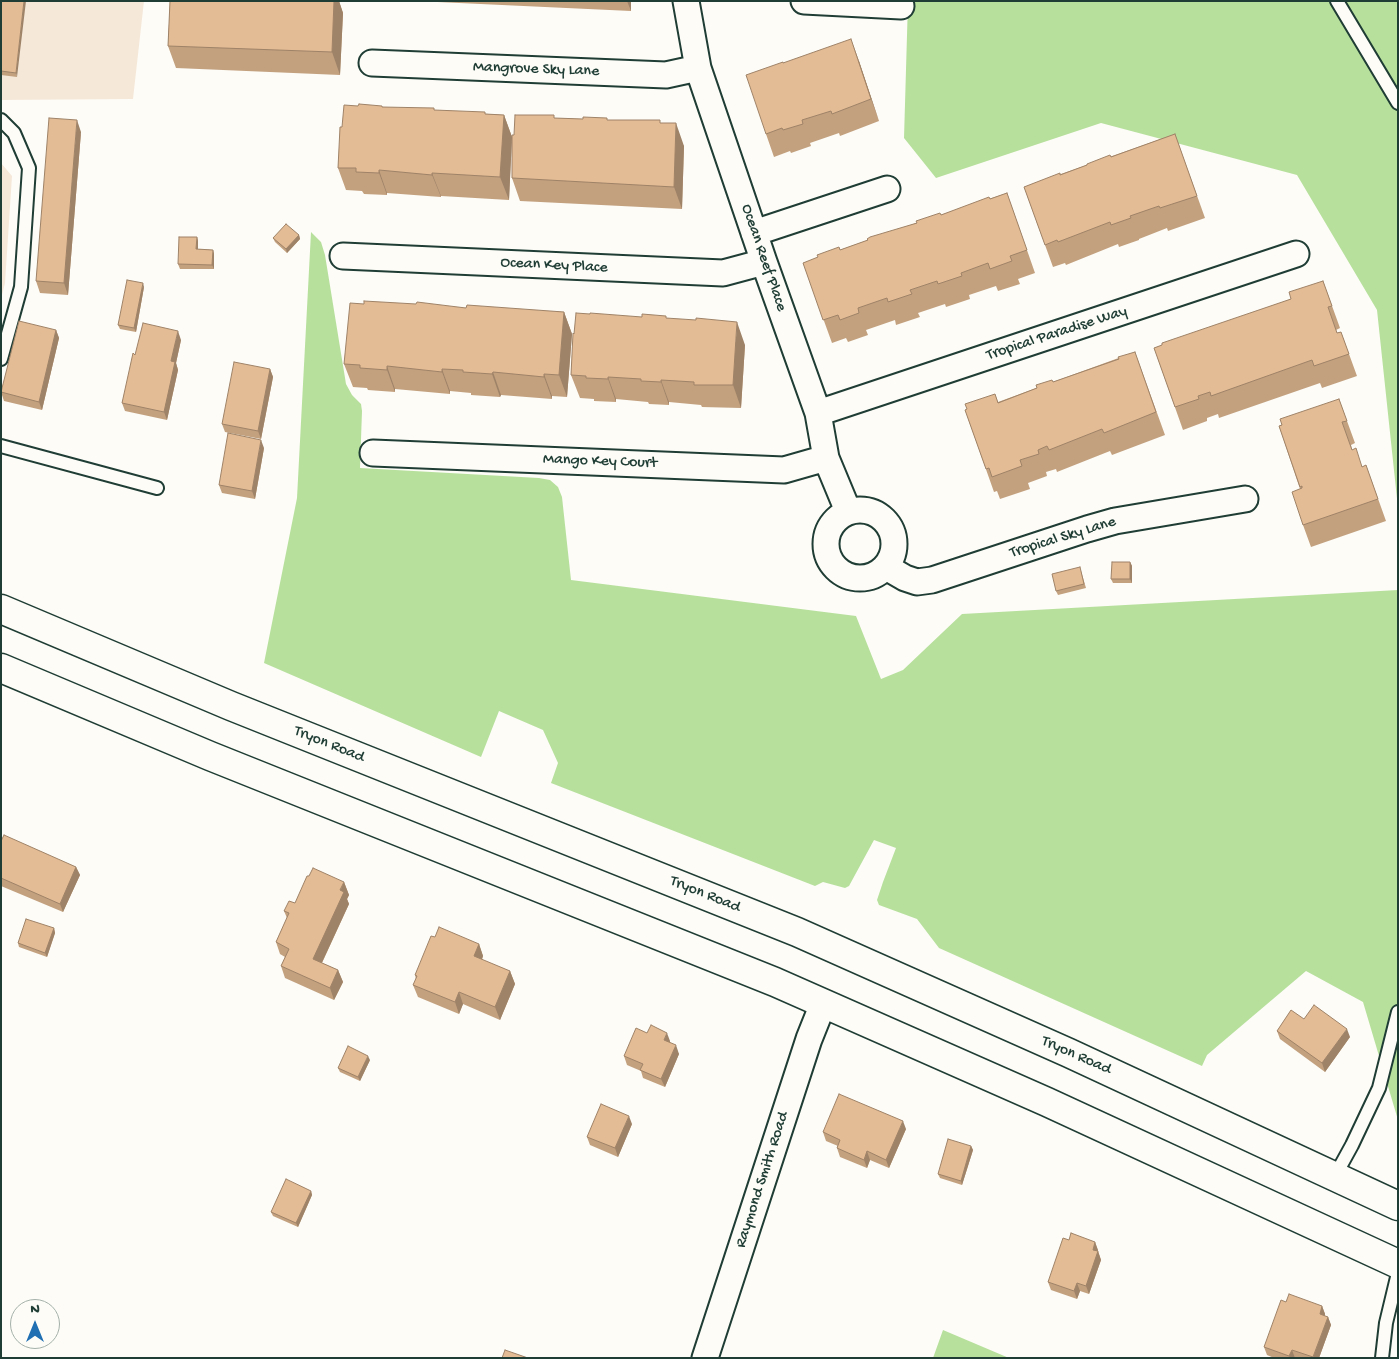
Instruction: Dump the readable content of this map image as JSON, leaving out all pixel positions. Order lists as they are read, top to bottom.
{
  "streets": {
    "main road": ["Tryon Road"],
    "street": [
      "Mangrove Sky Lane",
      "Ocean Reef Place",
      "Ocean Key Place",
      "Tropical Paradise Way",
      "Mango Key Court",
      "Tropical Sky Lane",
      "Raymond Smith Road"
    ]
  },
  "crossings": [
    ["Mangrove Sky Lane", "Ocean Reef Place"],
    ["Ocean Reef Place", "Ocean Key Place"],
    ["Ocean Reef Place", "Tropical Paradise Way"],
    ["Ocean Reef Place", "Mango Key Court"],
    ["Ocean Reef Place", "Tropical Sky Lane"]
  ],
  "north": "top"
}
